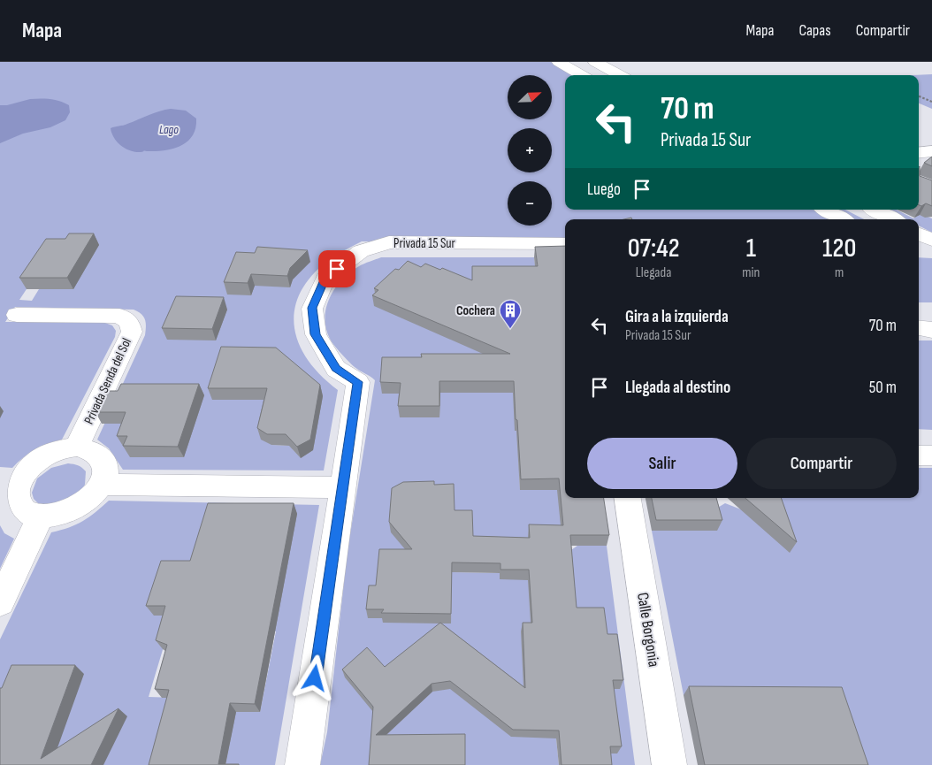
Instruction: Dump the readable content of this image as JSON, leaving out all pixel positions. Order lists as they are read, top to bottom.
{
  "streets": {
    "street": ["Privada 15 Sur", "Privada Senda del Sol", "Calle Borgonia"]
  },
  "water": ["Lago"],
  "places": {
    "building": ["Cochera"]
  },
  "north": "top right",
  "page": {
    "header": "Mapa",
    "nav": ["Mapa", "Capas", "Compartir"],
    "map_buttons": ["+", "−"],
    "turn": ["70 m", "Privada 15 Sur"],
    "then": "Luego",
    "eta": [
      "07:42",
      "Llegada",
      "1",
      "min",
      "120",
      "m"
    ],
    "list": [
      {
        "name": "Gira a la izquierda",
        "note": "Privada 15 Sur",
        "value": "70 m"
      },
      {
        "name": "Llegada al destino",
        "value": "50 m"
      }
    ],
    "buttons": ["Salir", "Compartir"]
  }
}
